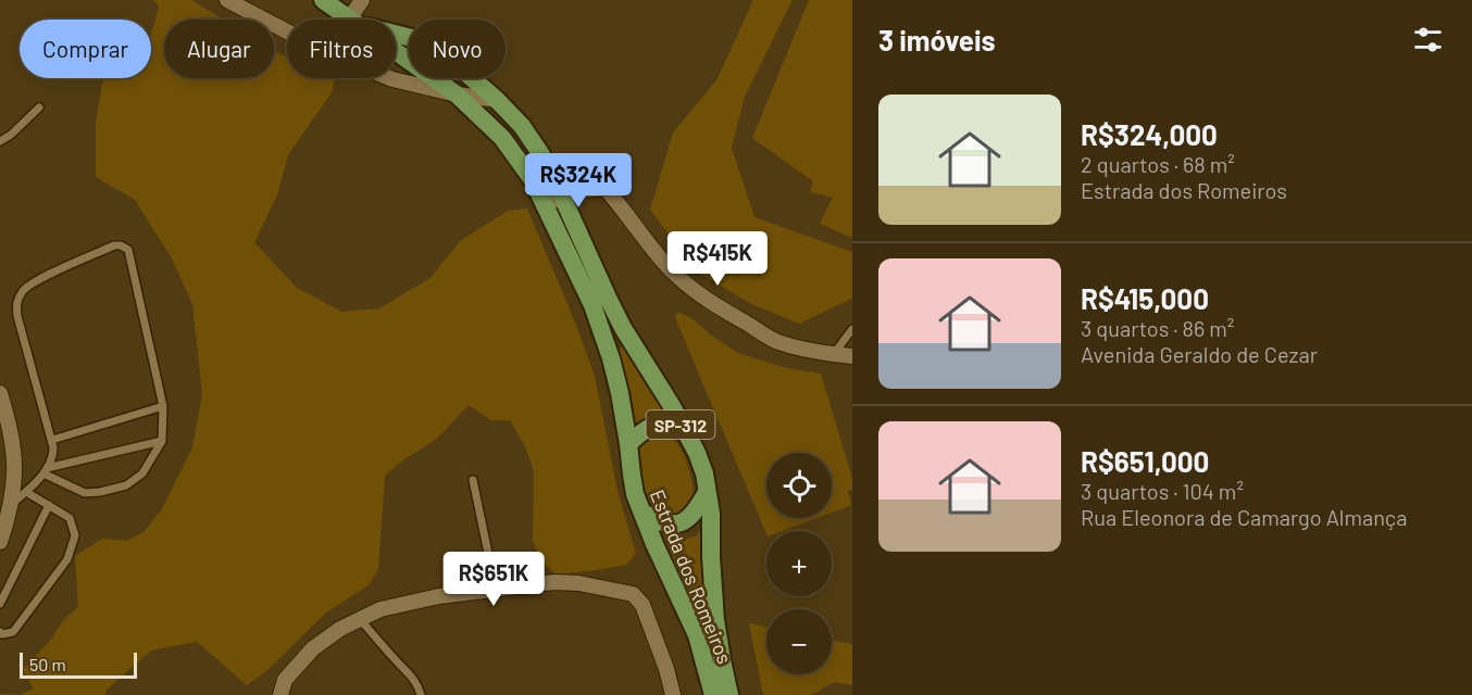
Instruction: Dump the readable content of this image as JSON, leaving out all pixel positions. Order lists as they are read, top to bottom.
{
  "streets": {
    "main road": ["SP-312", "Estrada dos Romeiros"]
  },
  "scale_bar": "50 m",
  "page": {
    "heading": "3 imóveis",
    "chip": [
      "Comprar",
      "Alugar",
      "Filtros",
      "Novo"
    ],
    "list": [
      {
        "name": "R$324,000",
        "note": "2 quartos · 68 m² · Estrada dos Romeiros"
      },
      {
        "name": "R$415,000",
        "note": "3 quartos · 86 m² · Avenida Geraldo de Cezar"
      },
      {
        "name": "R$651,000",
        "note": "3 quartos · 104 m² · Rua Eleonora de Camargo Almança"
      }
    ],
    "price": ["R$324K", "R$415K", "R$651K"],
    "map_buttons": ["+", "−"],
    "scale": "50 m"
  }
}
